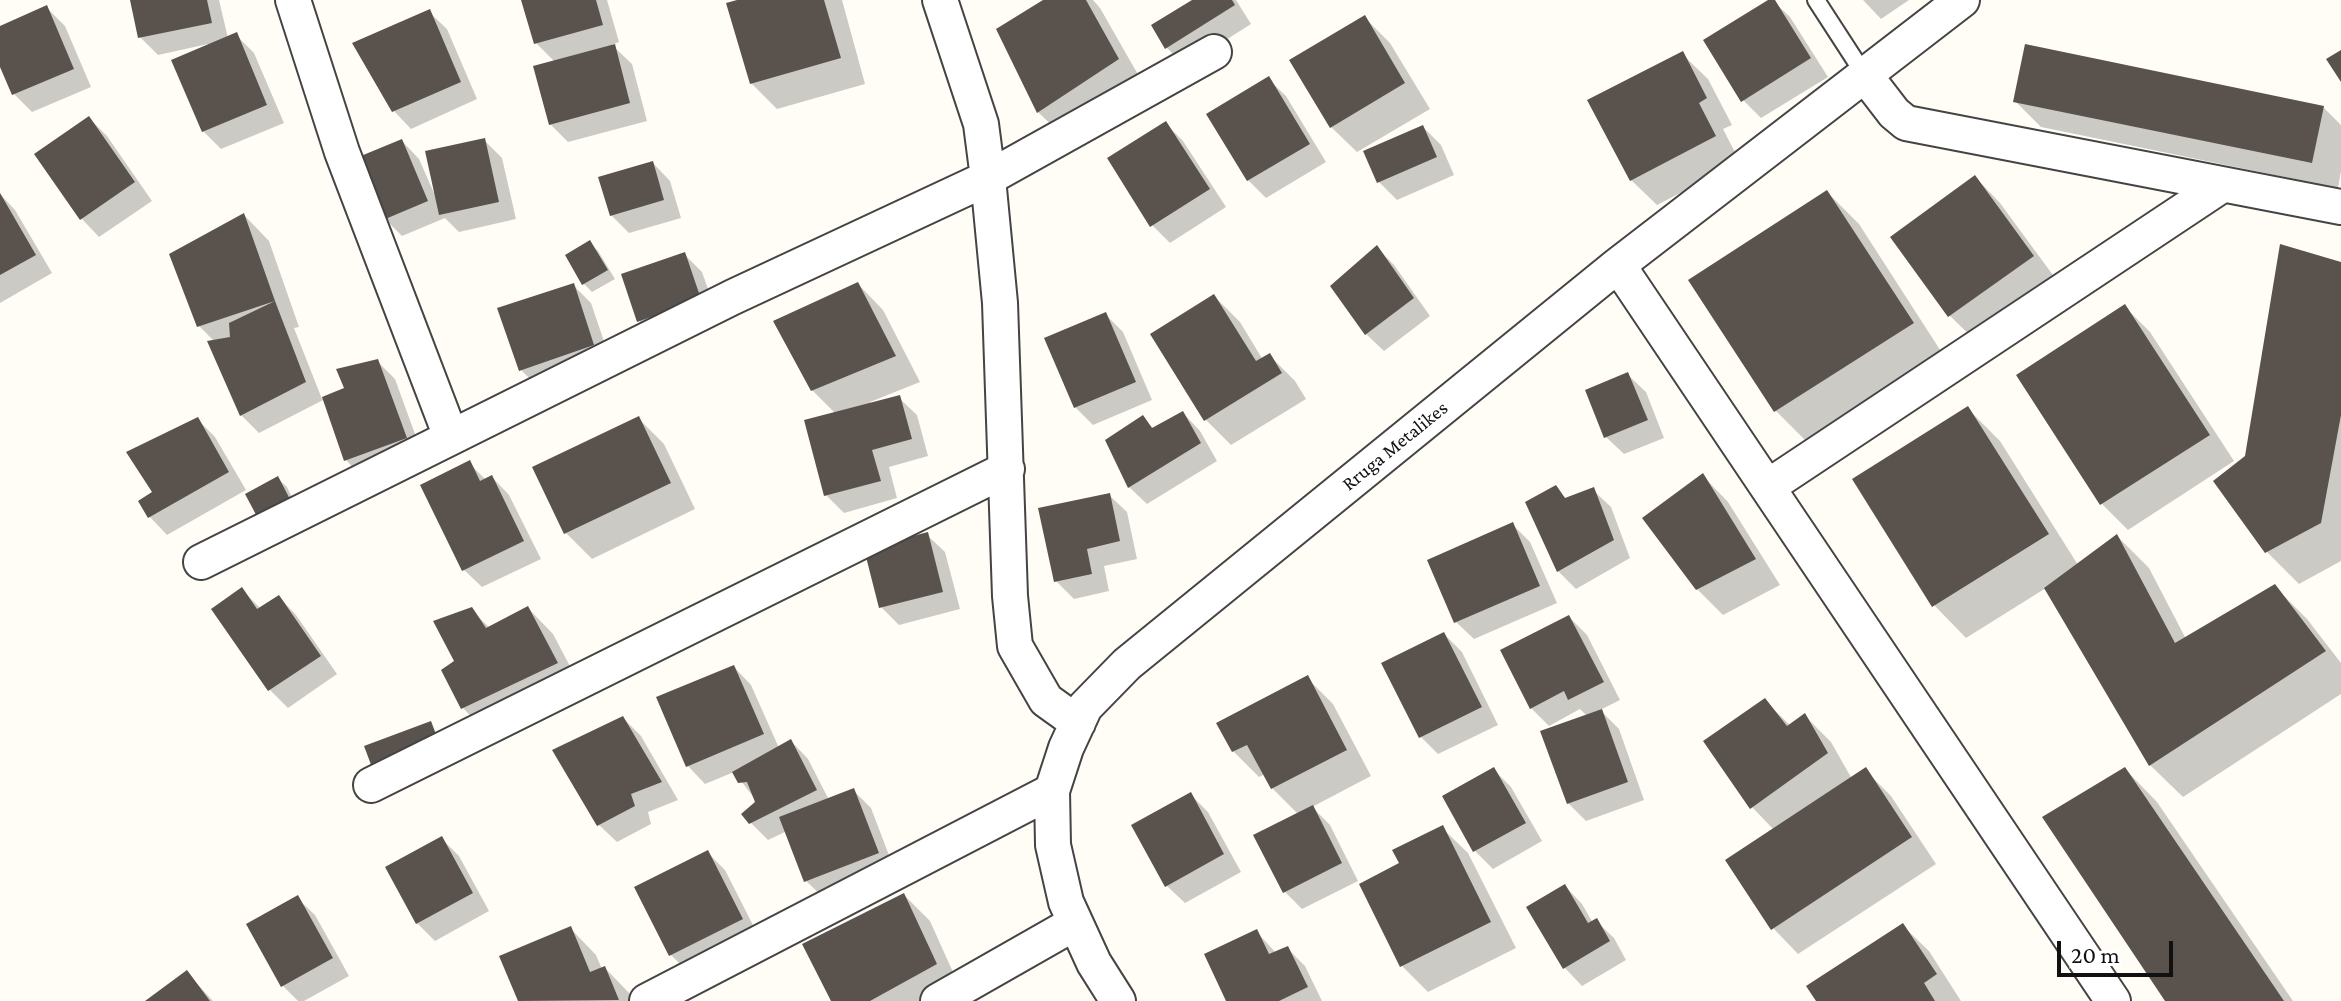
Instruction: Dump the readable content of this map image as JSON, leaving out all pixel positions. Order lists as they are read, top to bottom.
{
  "streets": {
    "street": ["Rruga Metalikes"]
  },
  "scale_bar": "20 m"
}
